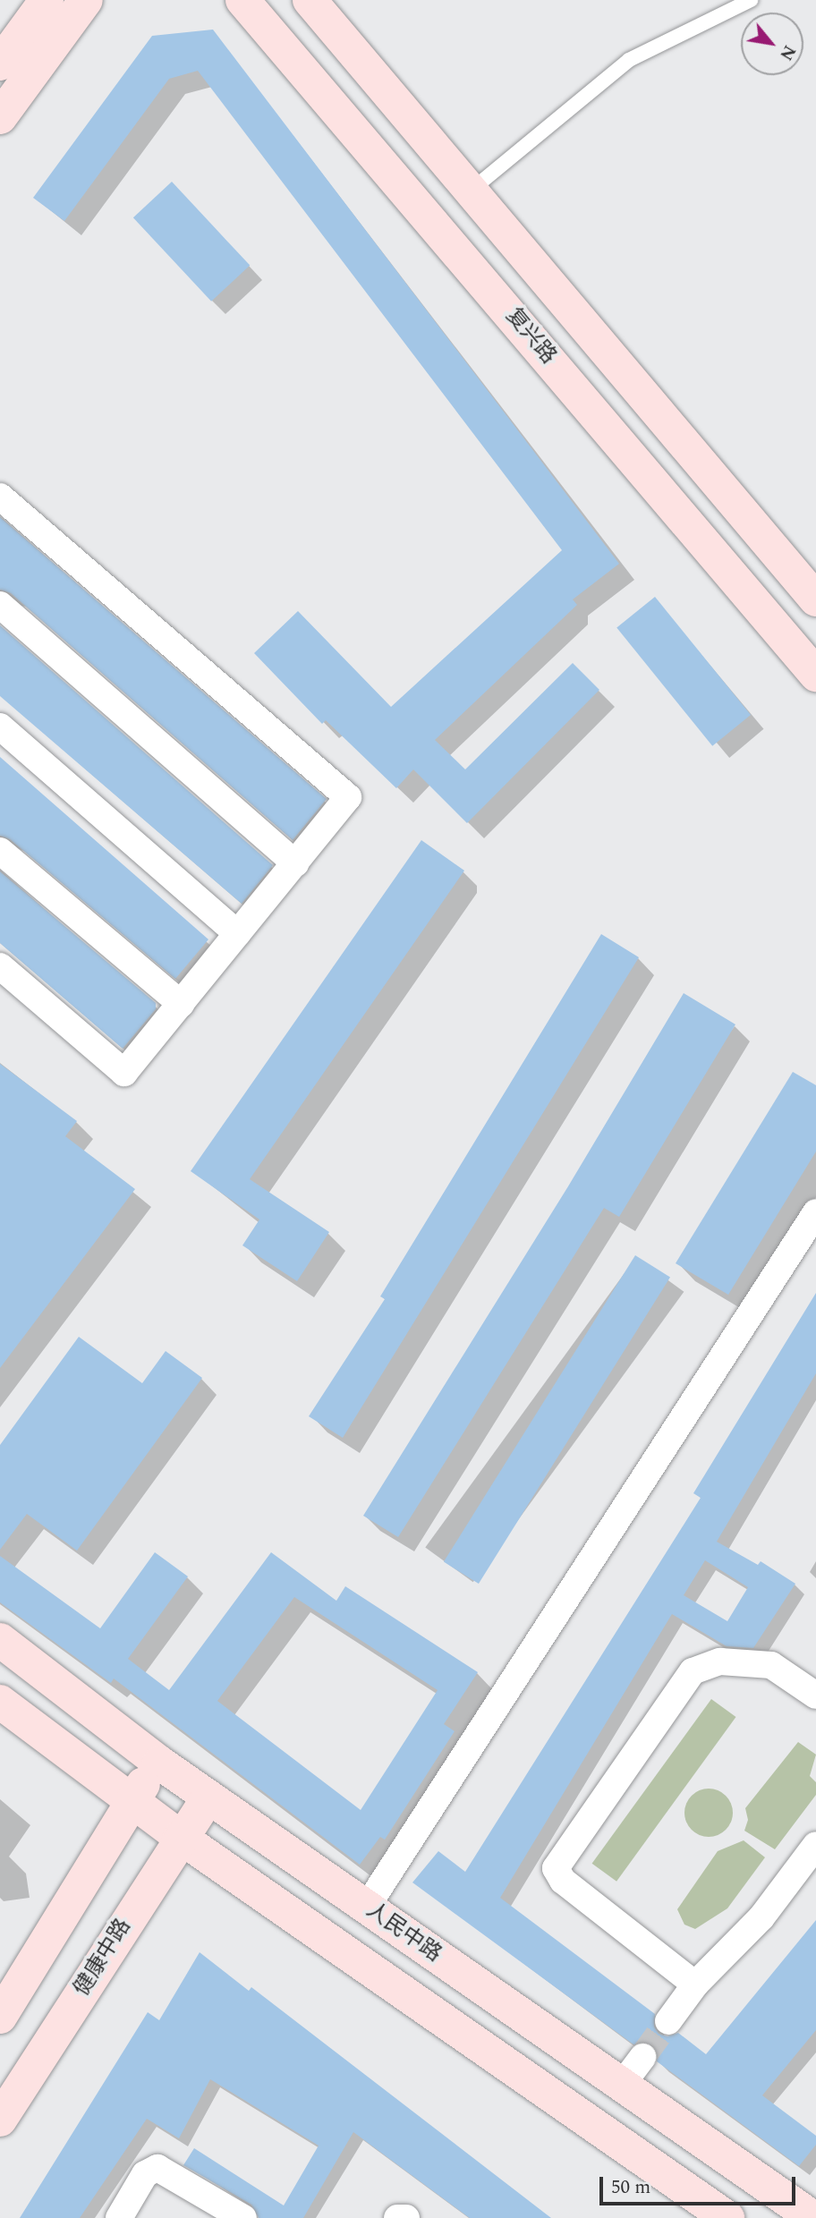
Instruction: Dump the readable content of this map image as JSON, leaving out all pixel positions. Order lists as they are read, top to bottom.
{
  "streets": {
    "street": ["复兴路", "人民中路", "健康中路"]
  },
  "crossings": [
    ["人民中路", "健康中路"]
  ],
  "scale_bar": "50 m",
  "north": "bottom right"
}
